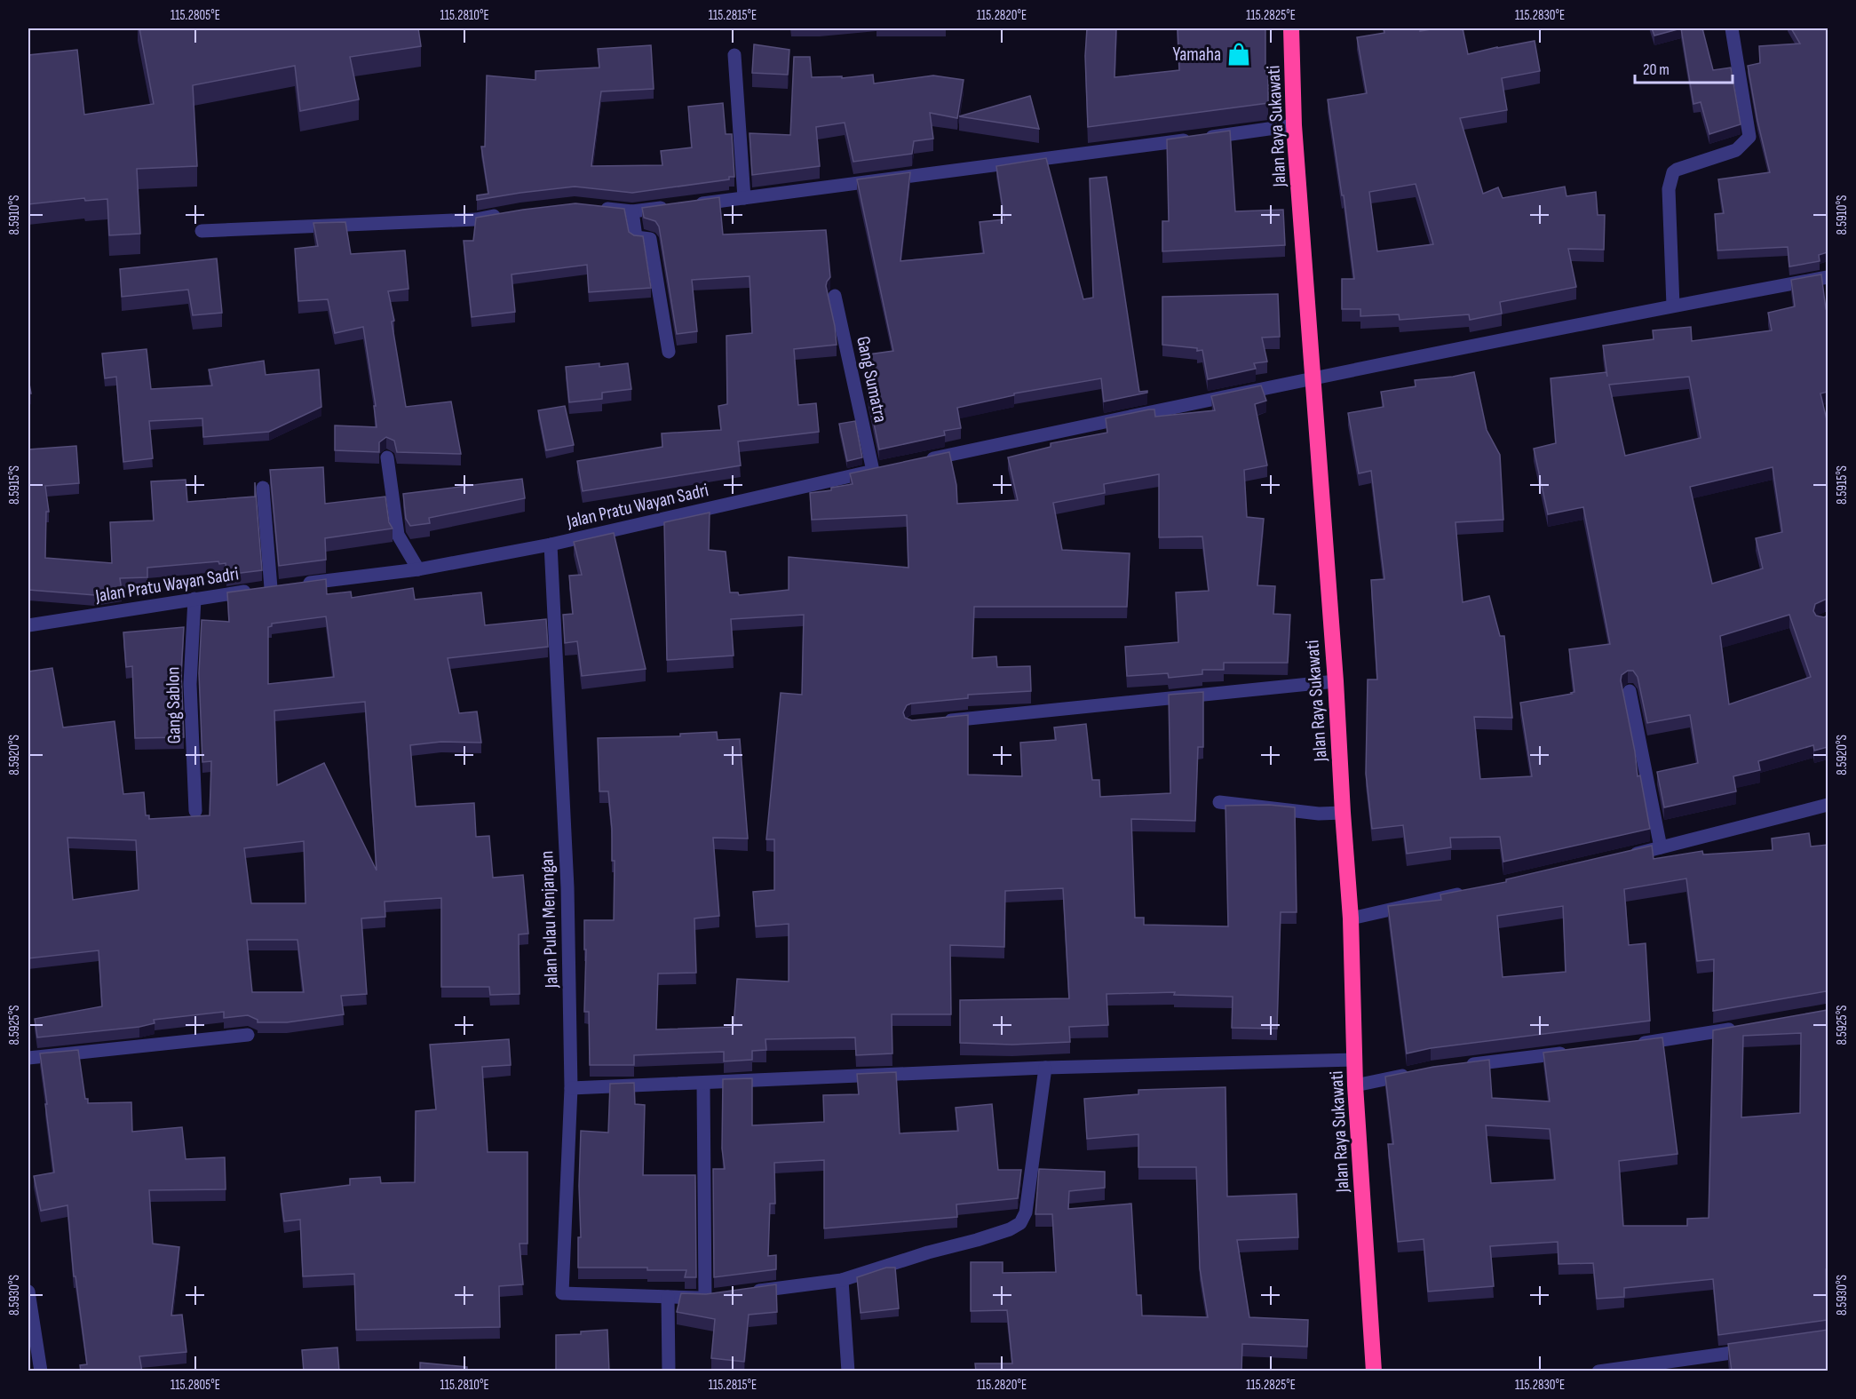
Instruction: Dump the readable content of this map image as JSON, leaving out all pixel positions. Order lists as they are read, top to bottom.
{
  "streets": {
    "highway": ["Jalan Raya Sukawati"],
    "street": [
      "Gang Sumatra",
      "Jalan Pratu Wayan Sadri",
      "Gang Sablon",
      "Jalan Pulau Menjangan"
    ]
  },
  "crossings": [
    ["Gang Sumatra", "Jalan Pratu Wayan Sadri"],
    ["Jalan Pratu Wayan Sadri", "Gang Sablon"],
    ["Jalan Pratu Wayan Sadri", "Jalan Pulau Menjangan"]
  ],
  "places": {
    "shop": ["Yamaha"]
  },
  "scale_bar": "20 m",
  "coordinates": [
    "115.2805°E",
    "115.2810°E",
    "115.2815°E",
    "115.2820°E",
    "115.2825°E",
    "115.2830°E",
    "8.5910°S",
    "8.5915°S",
    "8.5920°S",
    "8.5925°S",
    "8.5930°S"
  ]
}
